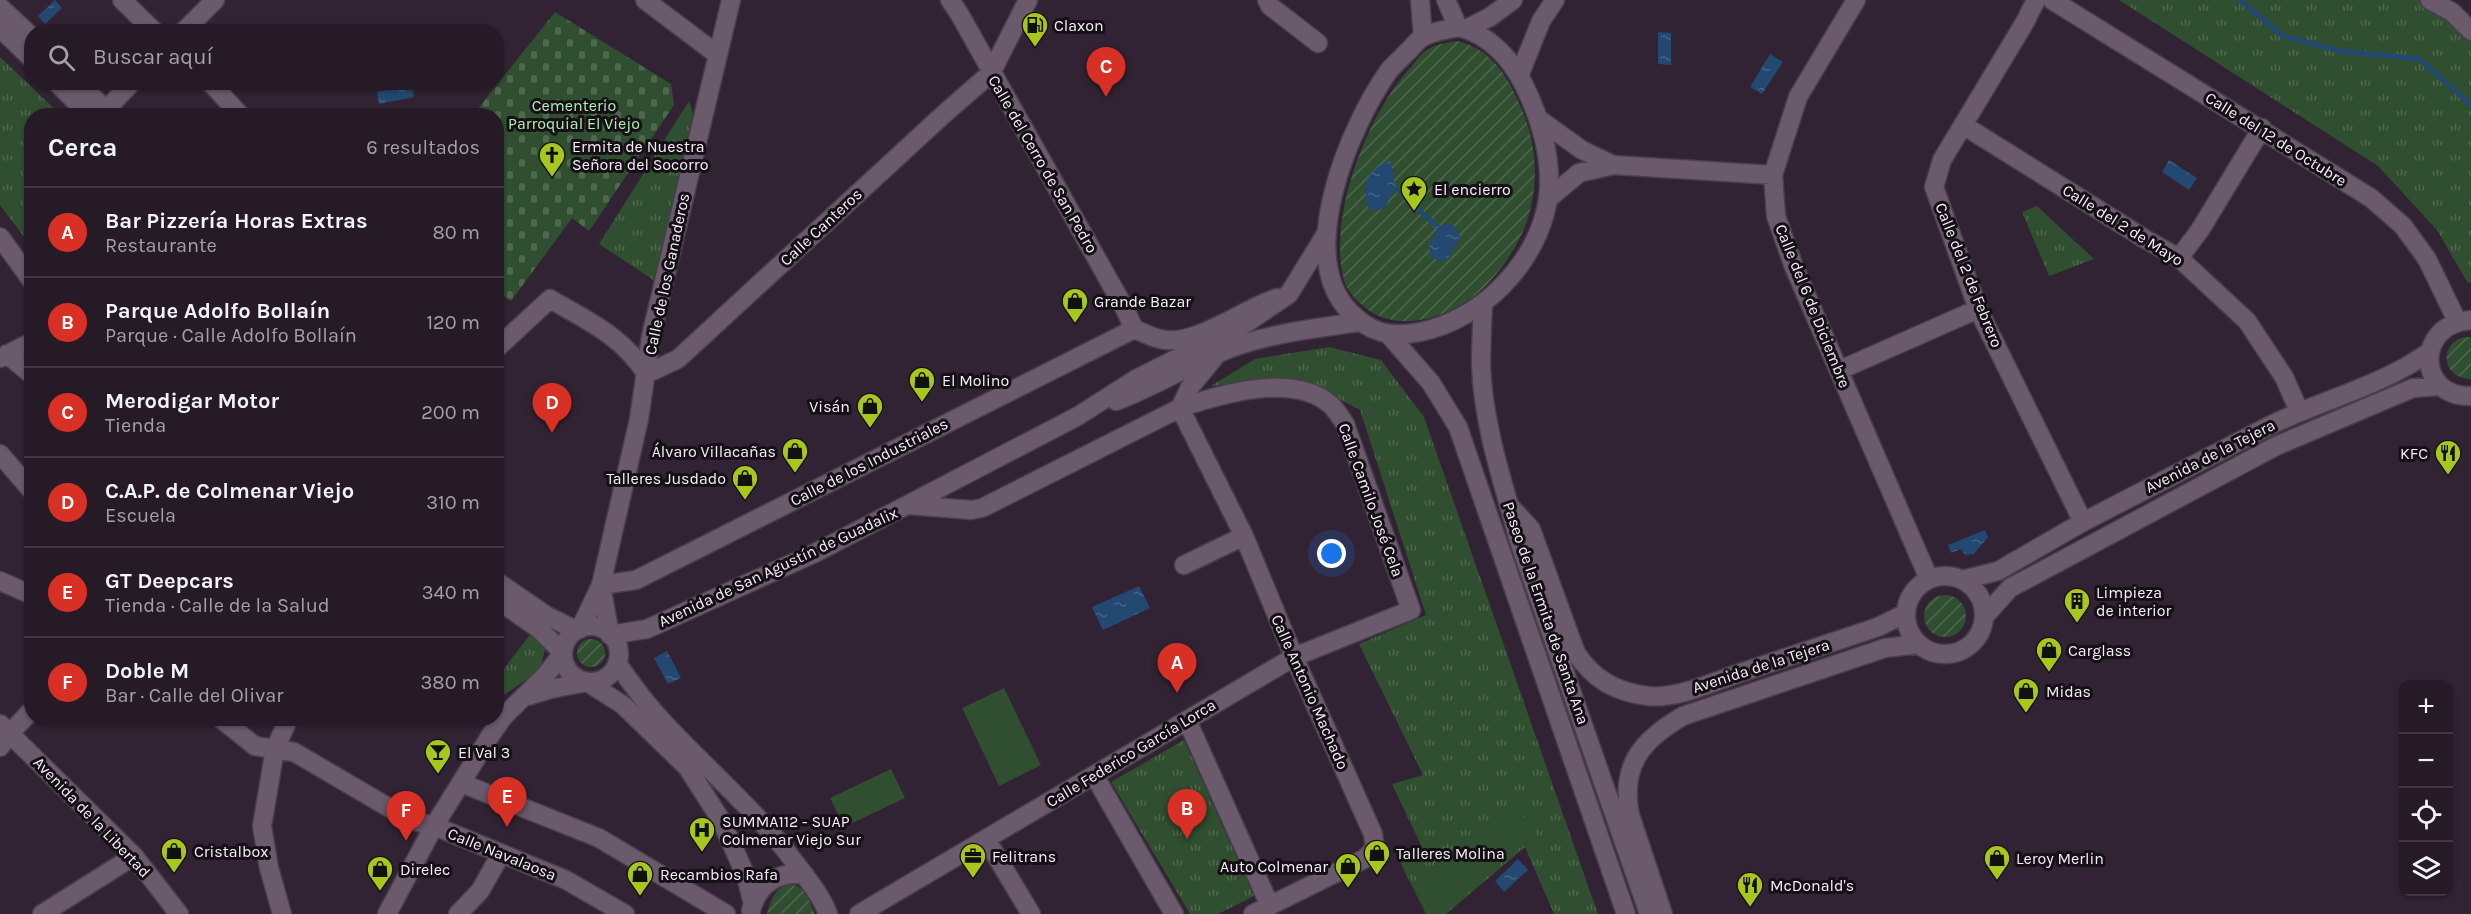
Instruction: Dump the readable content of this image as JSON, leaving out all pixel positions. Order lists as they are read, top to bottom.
{
  "streets": {
    "street": [
      "Calle del 12 de Octubre",
      "Calle del Cerro de San Pedro",
      "Calle del 2 de Mayo",
      "Calle Canteros",
      "Calle de los Ganaderos",
      "Calle del 2 de Febrero",
      "Calle del 6 de Diciembre",
      "Avenida de la Tejera",
      "Calle de los Industriales",
      "Calle Camilo José Cela",
      "Avenida de San Agustín de Guadalix",
      "Paseo de la Ermita de Santa Ana",
      "Calle Antonio Machado",
      "Calle Federico García Lorca",
      "Avenida de la Libertad",
      "Calle Navalaosa"
    ]
  },
  "crossings": [
    ["Calle del Cerro de San Pedro", "Calle Canteros"],
    ["Calle del Cerro de San Pedro", "Calle de los Industriales"],
    ["Calle del 2 de Mayo", "Calle del 2 de Febrero"],
    ["Calle del 2 de Mayo", "Avenida de la Tejera"],
    ["Calle Canteros", "Calle de los Ganaderos"],
    ["Calle de los Ganaderos", "Calle de los Industriales"],
    ["Calle de los Ganaderos", "Avenida de San Agustín de Guadalix"],
    ["Calle del 2 de Febrero", "Avenida de la Tejera"],
    ["Calle del 6 de Diciembre", "Avenida de la Tejera"],
    ["Avenida de la Tejera", "Paseo de la Ermita de Santa Ana"],
    ["Calle Camilo José Cela", "Avenida de San Agustín de Guadalix"],
    ["Calle Camilo José Cela", "Calle Antonio Machado"],
    ["Calle Camilo José Cela", "Calle Federico García Lorca"],
    ["Avenida de San Agustín de Guadalix", "Calle Antonio Machado"],
    ["Calle Antonio Machado", "Calle Federico García Lorca"]
  ],
  "parks": ["Cementerio Parroquial El Viejo"],
  "places": {
    "fuel station": ["Claxon"],
    "church": ["Ermita de Nuestra Señora del Socorro"],
    "place": ["El encierro"],
    "shop": [
      "Grande Bazar",
      "El Molino",
      "Visán",
      "Álvaro Villacañas",
      "Talleres Jusdado",
      "Carglass",
      "Midas",
      "Cristalbox",
      "Talleres Molina",
      "Leroy Merlin",
      "Auto Colmenar",
      "Direlec",
      "Recambios Rafa"
    ],
    "restaurant": ["KFC", "McDonald's"],
    "building": ["Limpieza de interior"],
    "bar": ["El Val 3"],
    "hospital": ["SUMMA112 - SUAP Colmenar Viejo Sur"],
    "office": ["Felitrans"]
  },
  "page": {
    "search": "Buscar aquí",
    "pins": [
      "C",
      "D",
      "A",
      "E",
      "B",
      "F"
    ],
    "heading": ["Cerca", "6 resultados"],
    "list": [
      {
        "mark": "A",
        "name": "Bar Pizzería Horas Extras",
        "note": "Restaurante",
        "value": "80 m"
      },
      {
        "mark": "B",
        "name": "Parque Adolfo Bollaín",
        "note": "Parque · Calle Adolfo Bollaín",
        "value": "120 m"
      },
      {
        "mark": "C",
        "name": "Merodigar Motor",
        "note": "Tienda",
        "value": "200 m"
      },
      {
        "mark": "D",
        "name": "C.A.P. de Colmenar Viejo",
        "note": "Escuela",
        "value": "310 m"
      },
      {
        "mark": "E",
        "name": "GT Deepcars",
        "note": "Tienda · Calle de la Salud",
        "value": "340 m"
      },
      {
        "mark": "F",
        "name": "Doble M",
        "note": "Bar · Calle del Olivar",
        "value": "380 m"
      }
    ],
    "map_buttons": ["+", "−"]
  }
}
